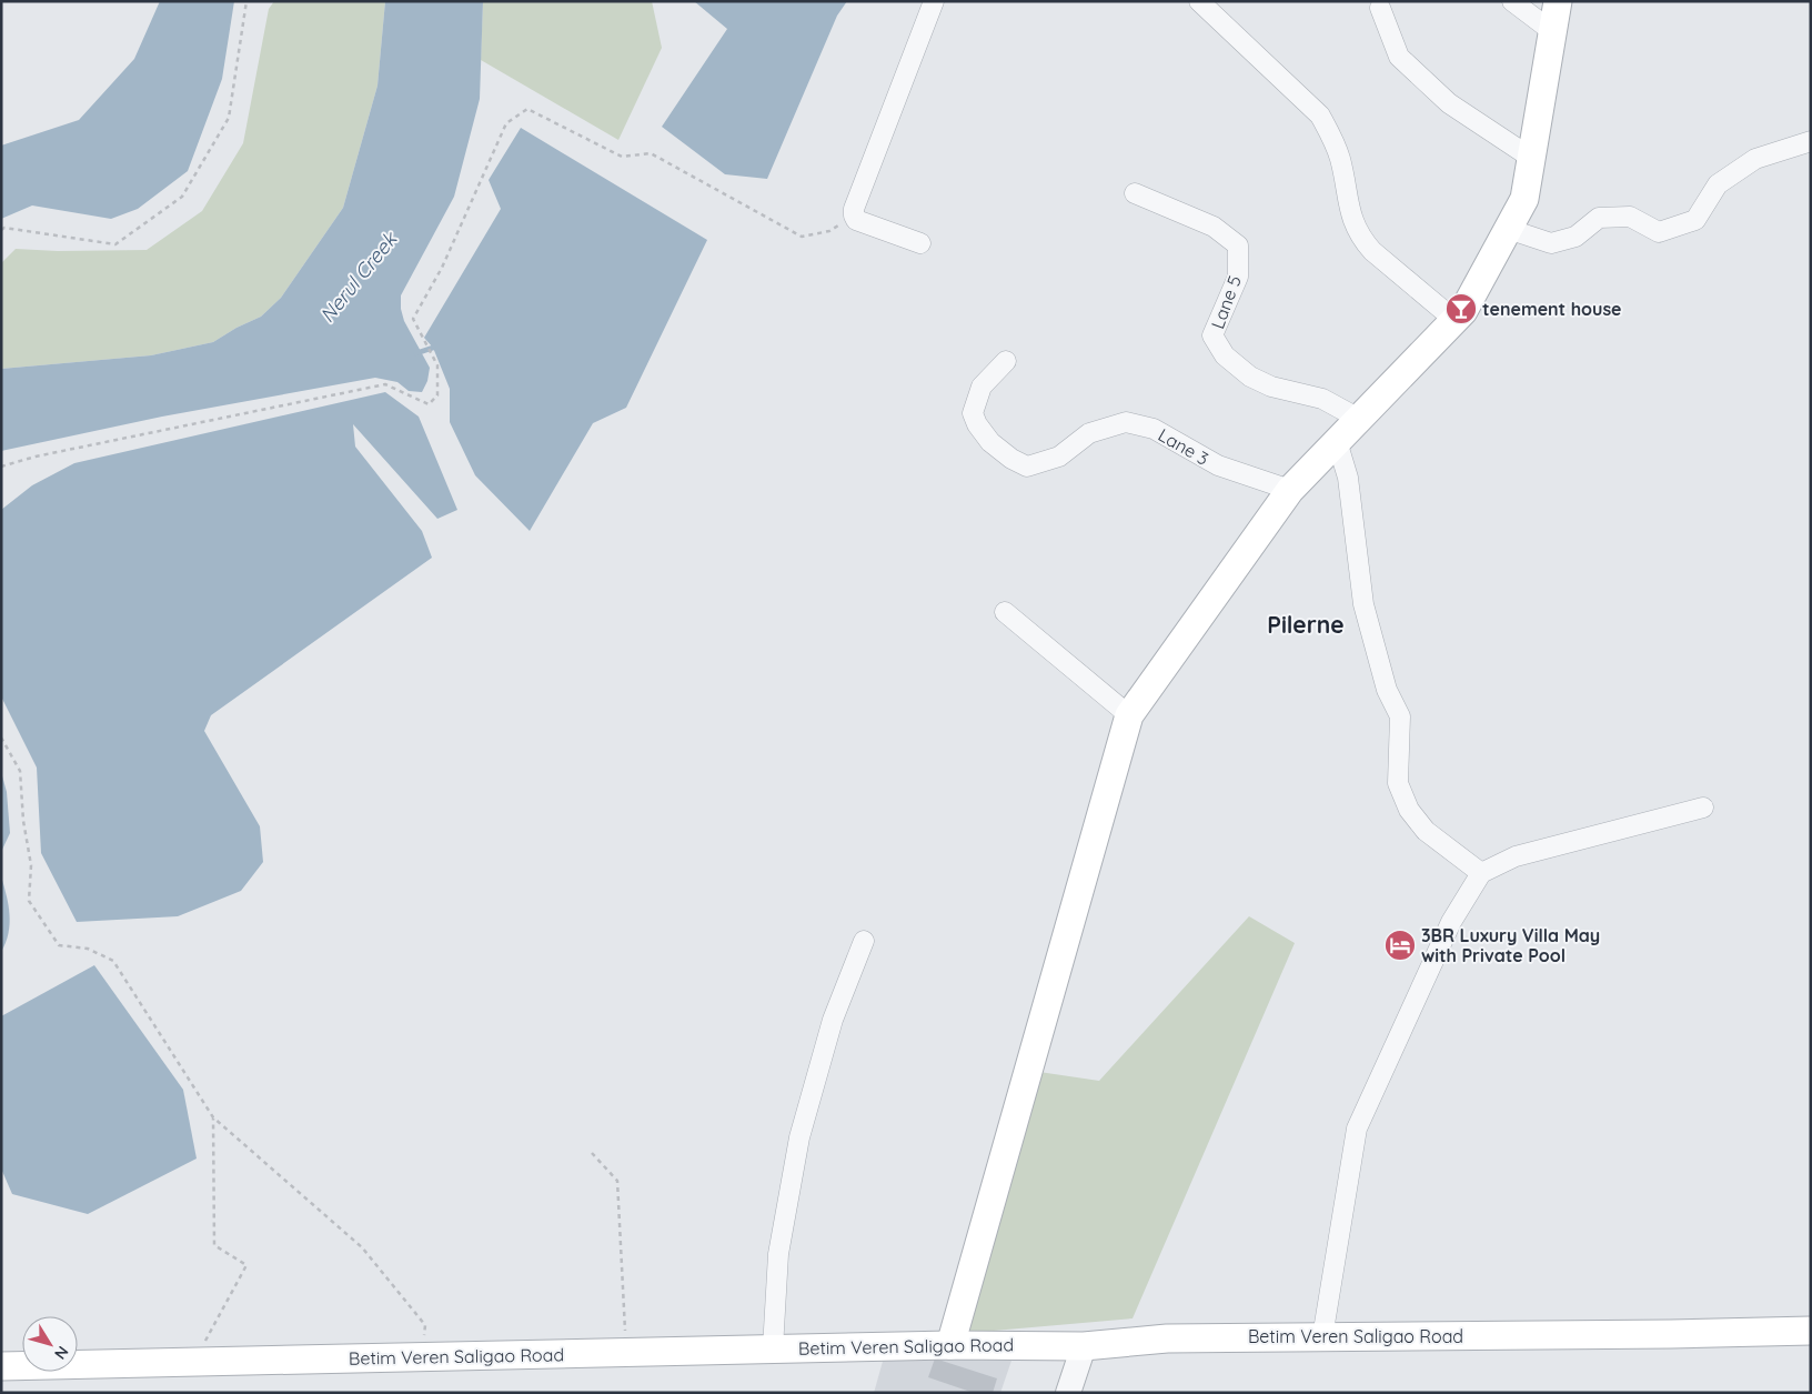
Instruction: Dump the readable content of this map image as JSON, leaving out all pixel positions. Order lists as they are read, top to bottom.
{
  "streets": {
    "main road": ["Betim Veren Saligao Road"],
    "street": ["Lane 5", "Lane 3"]
  },
  "districts": ["Pilerne"],
  "water": ["Nerul Creek"],
  "places": {
    "bar": ["tenement house"],
    "hotel": ["3BR Luxury Villa May with Private Pool"]
  },
  "north": "bottom right"
}
